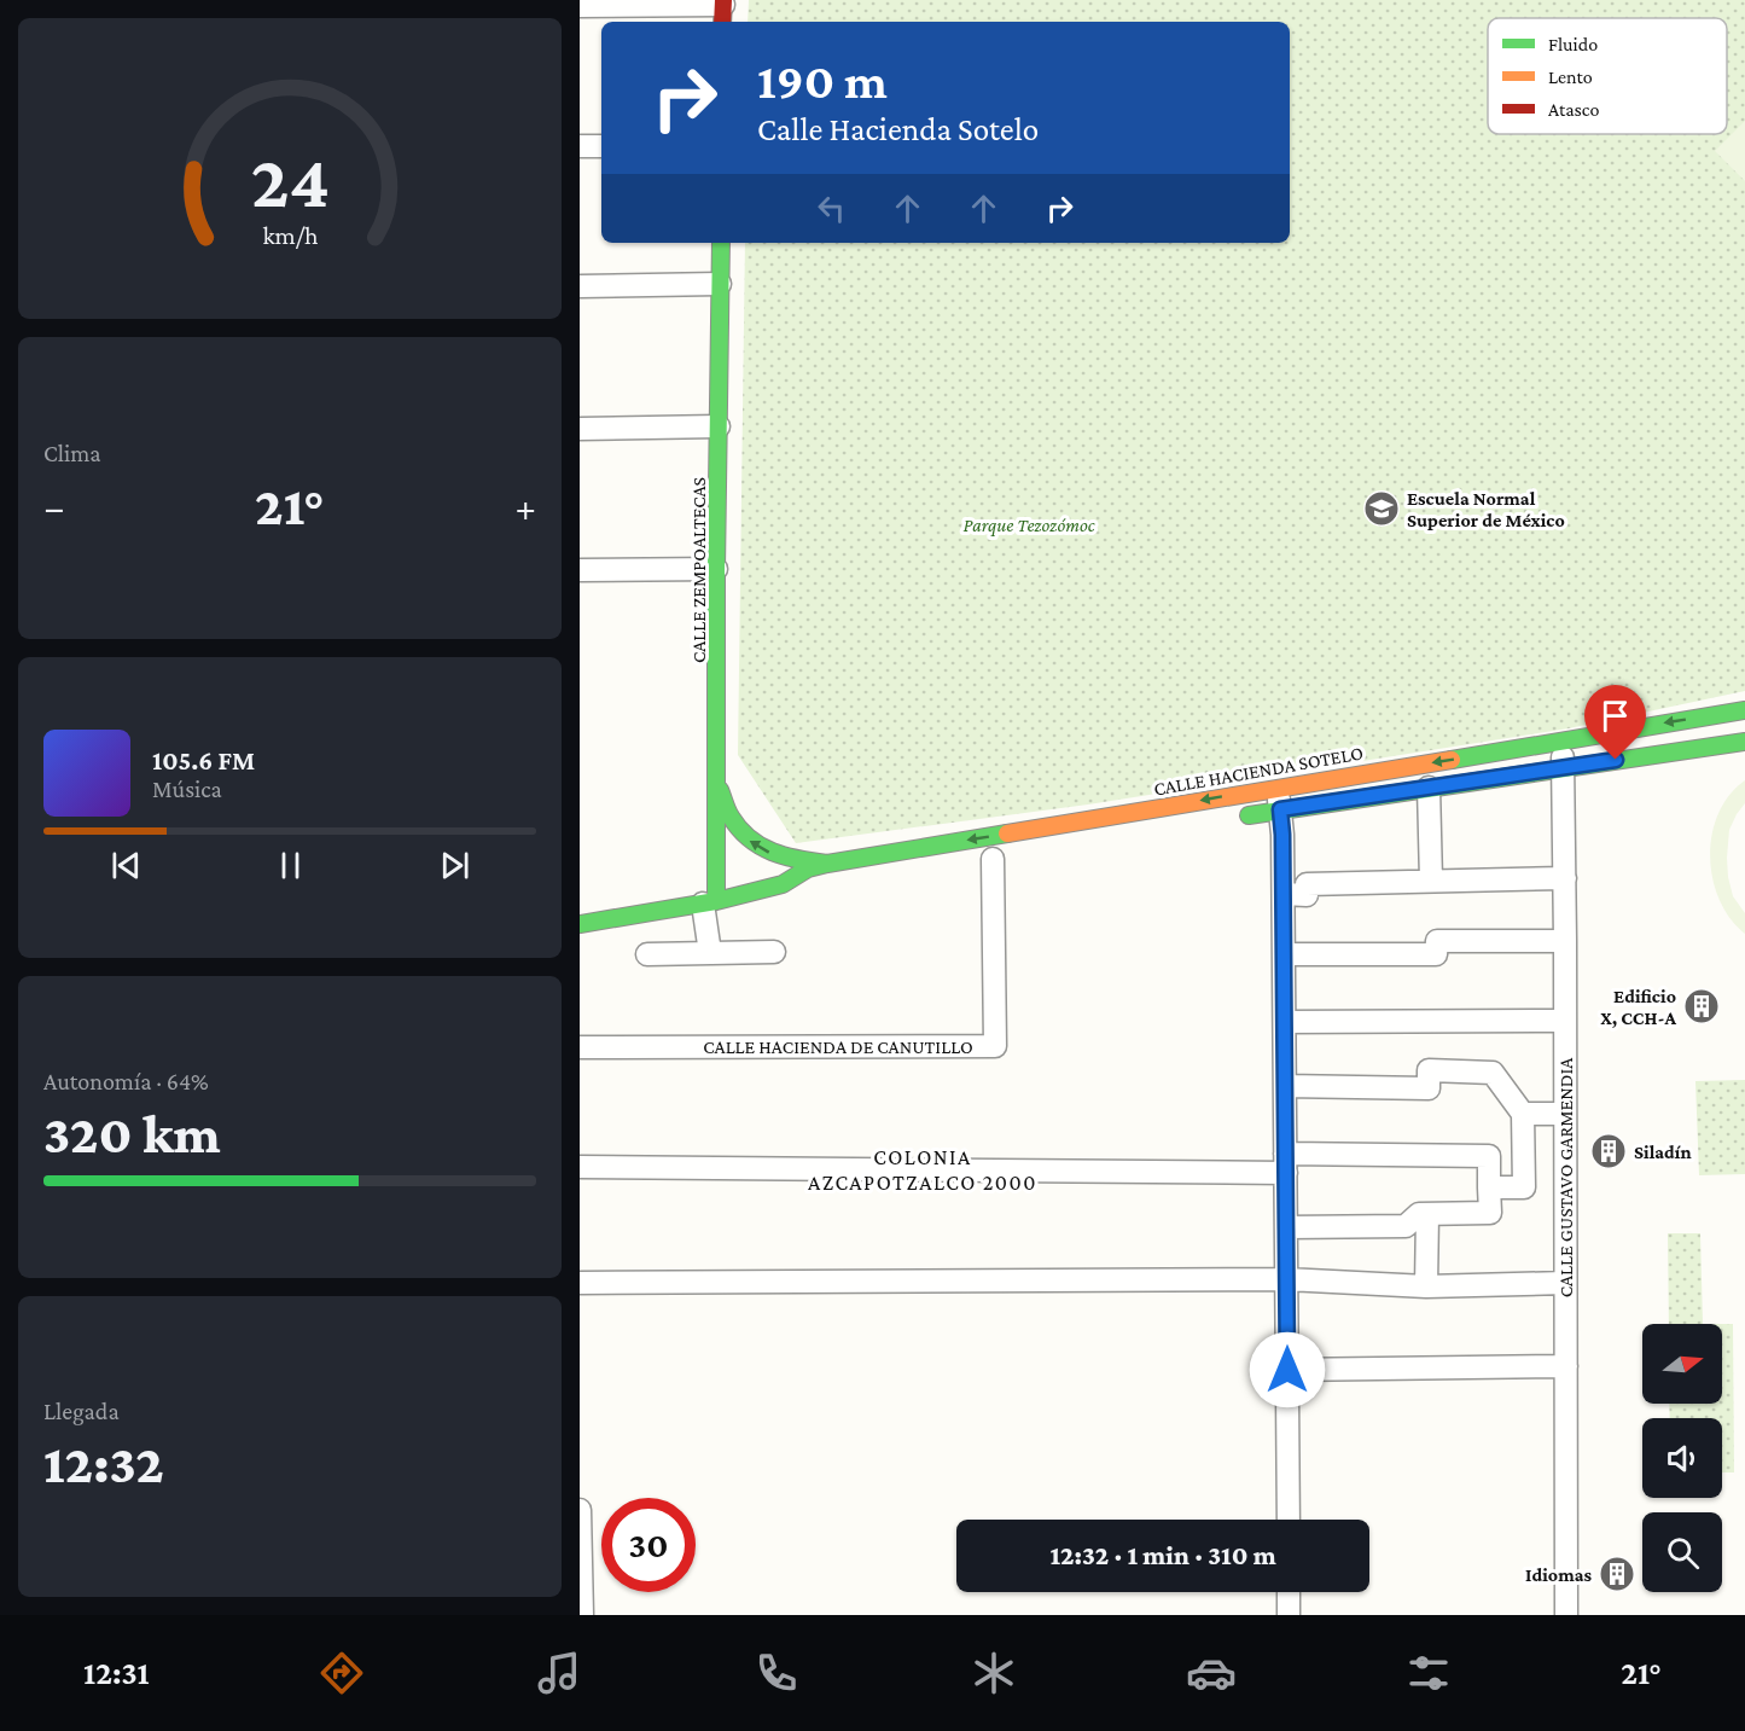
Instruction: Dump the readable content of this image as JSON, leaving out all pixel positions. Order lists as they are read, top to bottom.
{
  "streets": {
    "street": [
      "CALLE ZEMPOALTECAS",
      "CALLE HACIENDA SOTELO",
      "CALLE HACIENDA DE CANUTILLO",
      "CALLE GUSTAVO GARMENDIA"
    ]
  },
  "crossings": [
    ["CALLE ZEMPOALTECAS", "CALLE HACIENDA SOTELO"],
    ["CALLE HACIENDA SOTELO", "CALLE GUSTAVO GARMENDIA"]
  ],
  "districts": ["COLONIA AZCAPOTZALCO 2000"],
  "parks": ["Parque Tezozómoc"],
  "places": {
    "school or university": ["Escuela Normal Superior de México"],
    "building": ["Edificio X, CCH-A", "Siladín", "Idiomas"]
  },
  "legend": ["Fluido", "Lento", "Atasco"],
  "north": "right",
  "page": {
    "turn": ["190 m", "Calle Hacienda Sotelo"],
    "tile": [
      "Clima",
      ["Autonomía · 64%", "320 km"],
      ["Llegada", "12:32"]
    ],
    "heat": ["−", "21°", "+"],
    "song": ["105.6 FM", "Música"],
    "limit": "30",
    "trip": "12:32 · 1 min · 310 m",
    "tabs": ["12:31", "21°"],
    "gauge": ["24", "km/h"]
  }
}
